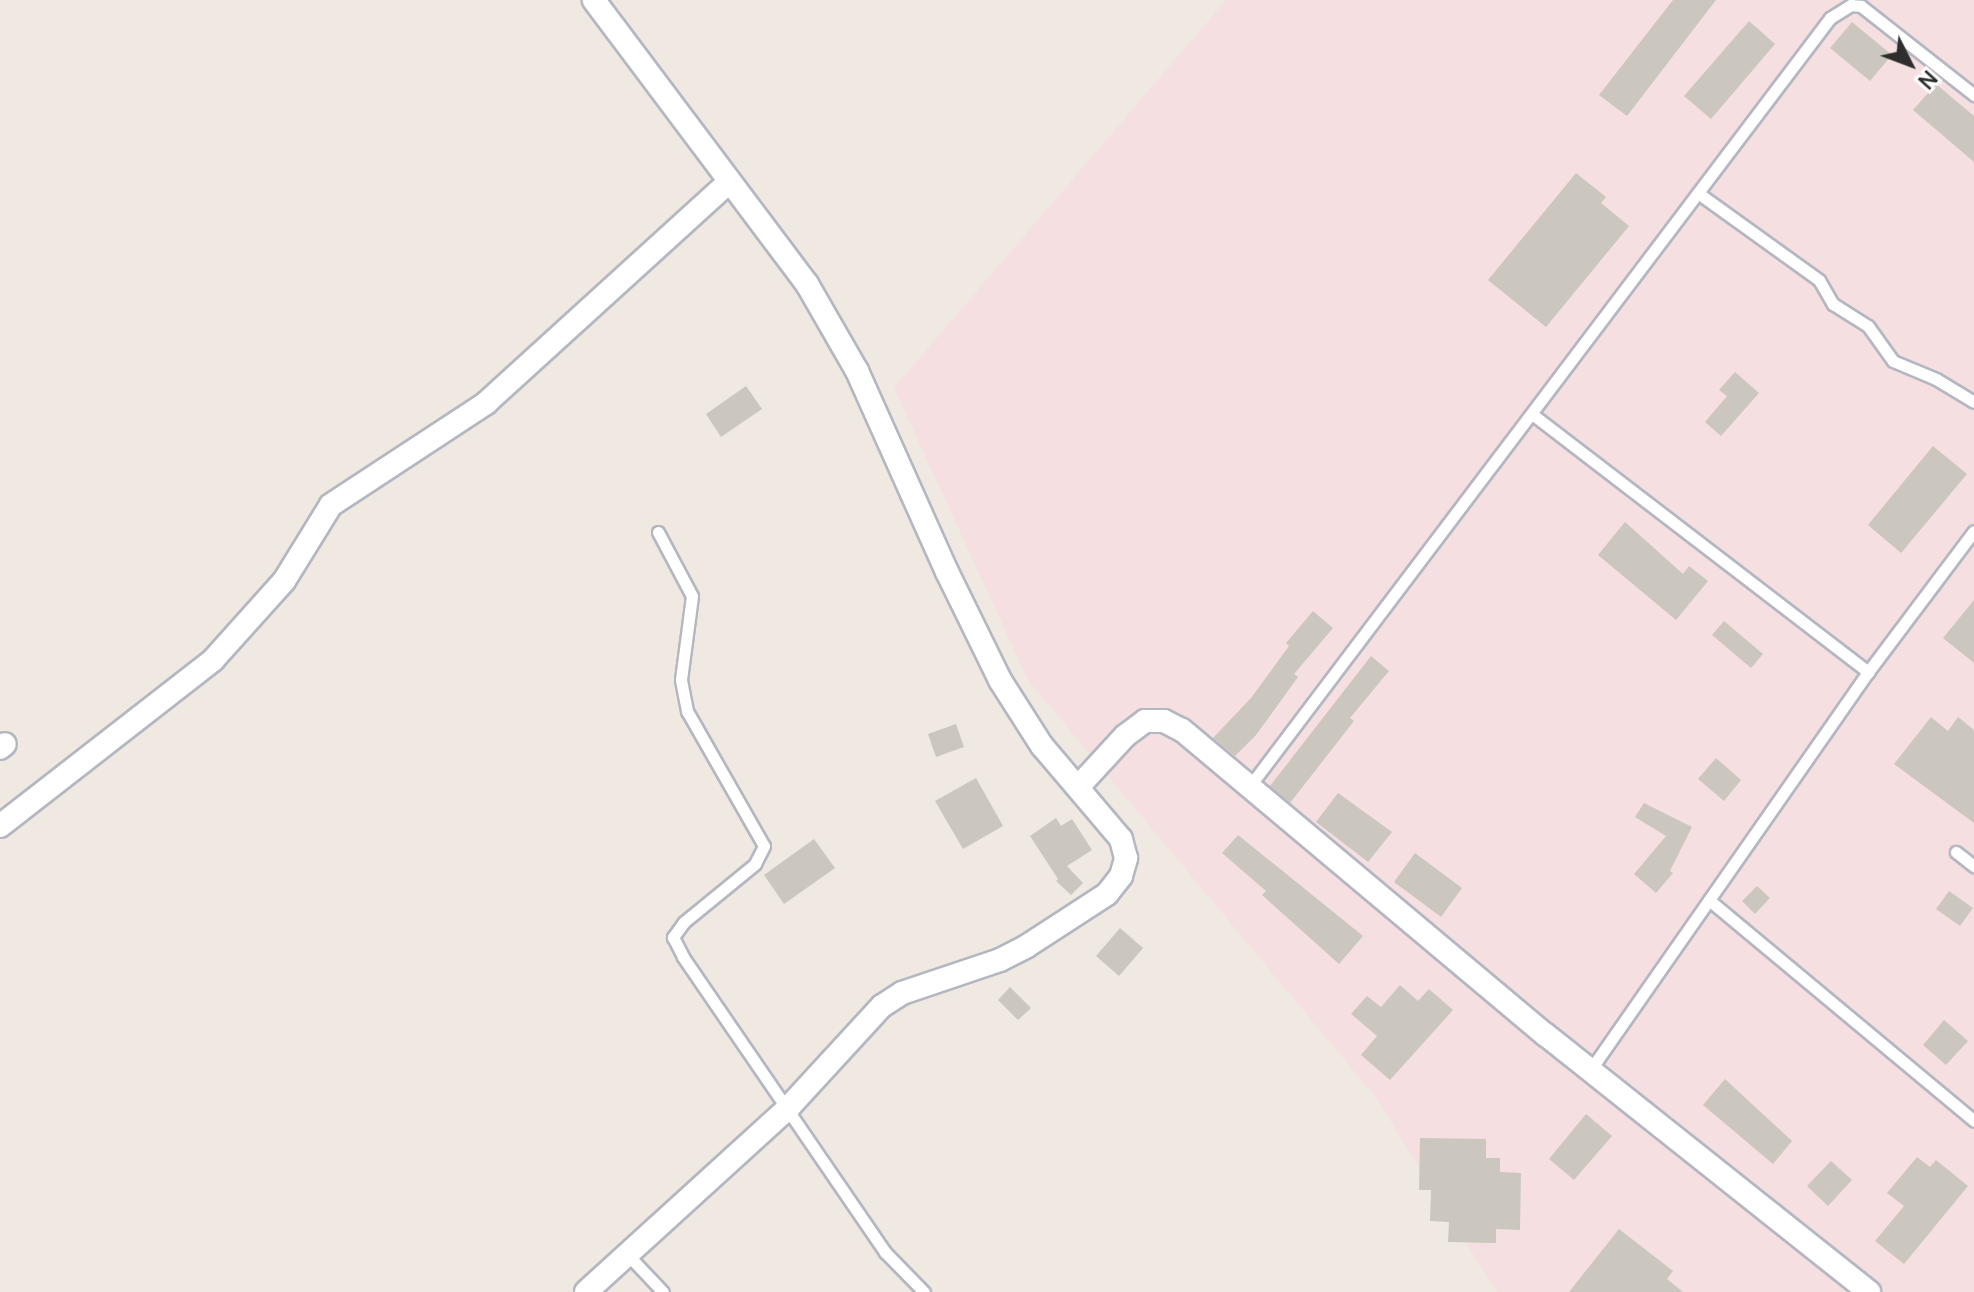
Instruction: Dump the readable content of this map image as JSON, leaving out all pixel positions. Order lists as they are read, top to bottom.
{
  "north": "bottom right"
}
